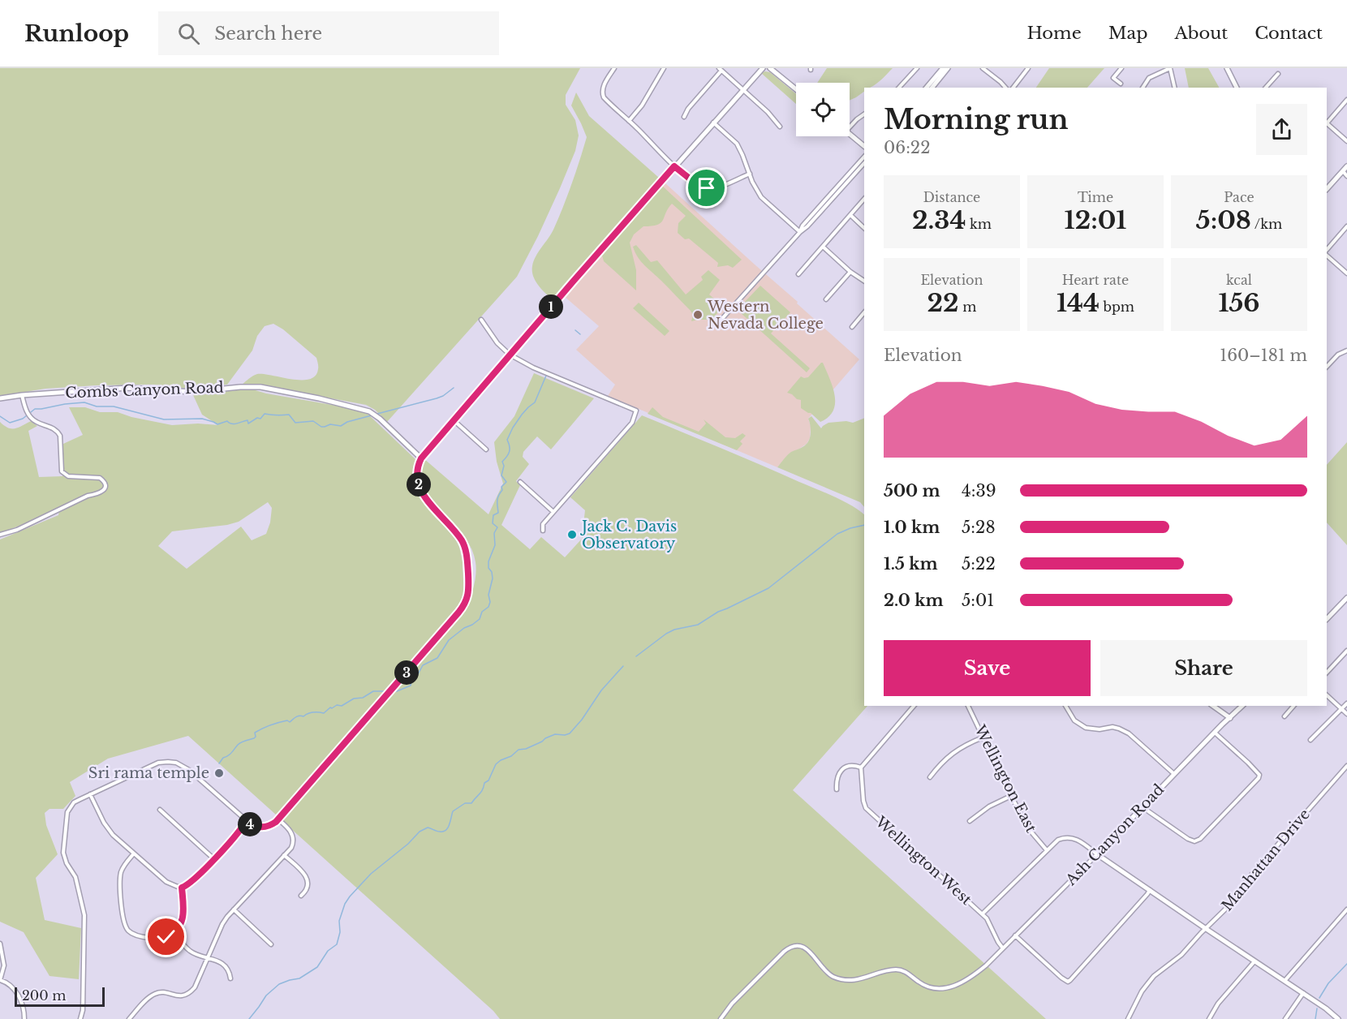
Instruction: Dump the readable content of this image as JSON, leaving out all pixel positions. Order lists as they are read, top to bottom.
{
  "streets": {
    "street": [
      "Combs Canyon Road",
      "Wellington East",
      "Ash Canyon Road",
      "Manhattan Drive",
      "Wellington West"
    ]
  },
  "crossings": [
    ["Ash Canyon Road", "Wellington West"]
  ],
  "places": ["Western Nevada College", "Jack C. Davis Observatory", "Sri rama temple"],
  "scale_bar": "200 m",
  "page": {
    "header": "Runloop",
    "search": "Search here",
    "nav": [
      "Home",
      "Map",
      "About",
      "Contact"
    ],
    "heading": ["Morning run", "06:22"],
    "stats": [
      ["Distance", "2.34 km"],
      ["Time", "12:01"],
      ["Pace", "5:08 /km"],
      ["Elevation", "22 m"],
      ["Heart rate", "144 bpm"],
      ["kcal", "156"]
    ],
    "pins": [
      "1",
      "2",
      "3",
      "4"
    ],
    "chart": ["Elevation", "160–181 m"],
    "list": [
      {
        "name": "500 m",
        "note": "4:39"
      },
      {
        "name": "1.0 km",
        "note": "5:28"
      },
      {
        "name": "1.5 km",
        "note": "5:22"
      },
      {
        "name": "2.0 km",
        "note": "5:01"
      }
    ],
    "buttons": ["Save", "Share"],
    "scale": "200 m"
  }
}
